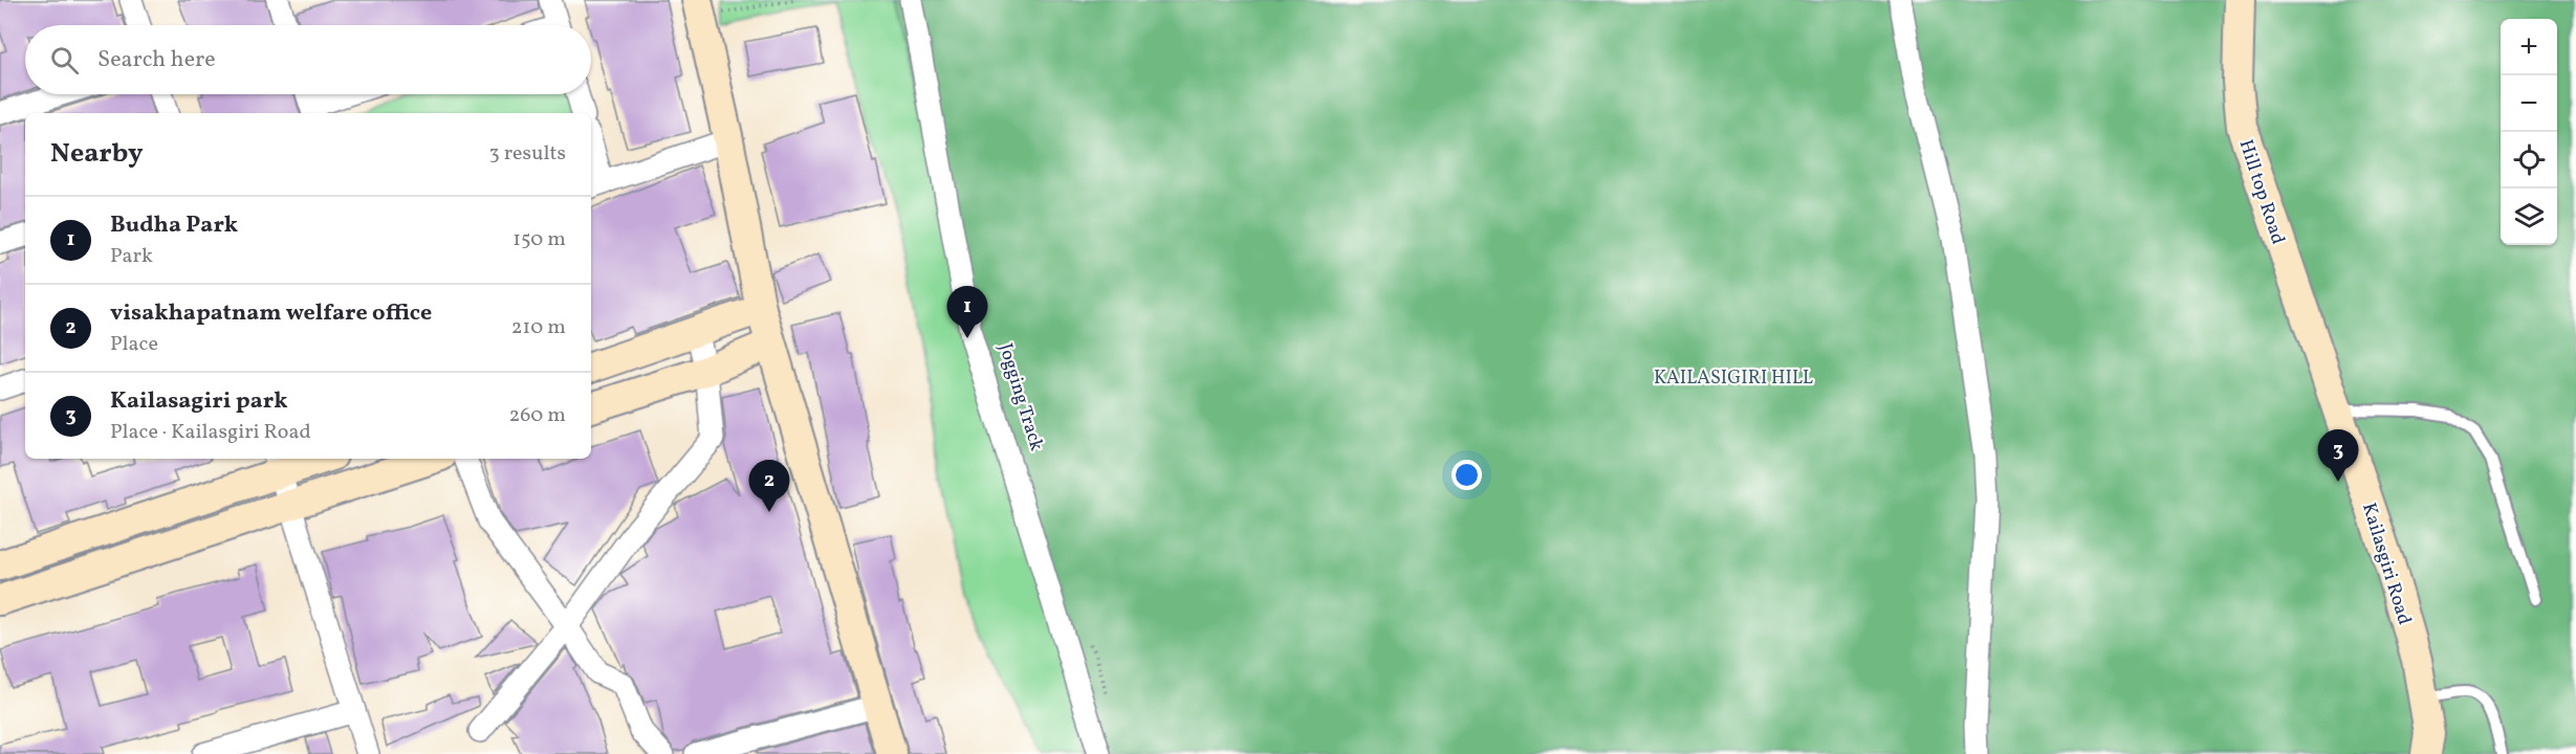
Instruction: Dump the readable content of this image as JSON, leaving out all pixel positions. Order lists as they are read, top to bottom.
{
  "streets": {
    "street": ["Hill top Road", "Kailasgiri Road"]
  },
  "crossings": [
    ["Hill top Road", "Kailasgiri Road"]
  ],
  "parks": ["KAILASIGIRI HILL"],
  "page": {
    "map_buttons": ["+", "−"],
    "search": "Search here",
    "heading": ["Nearby", "3 results"],
    "list": [
      {
        "mark": "1",
        "name": "Budha Park",
        "note": "Park",
        "value": "150 m"
      },
      {
        "mark": "2",
        "name": "visakhapatnam welfare office",
        "note": "Place",
        "value": "210 m"
      },
      {
        "mark": "3",
        "name": "Kailasagiri park",
        "note": "Place · Kailasgiri Road",
        "value": "260 m"
      }
    ],
    "pins": ["1", "3", "2"]
  }
}
